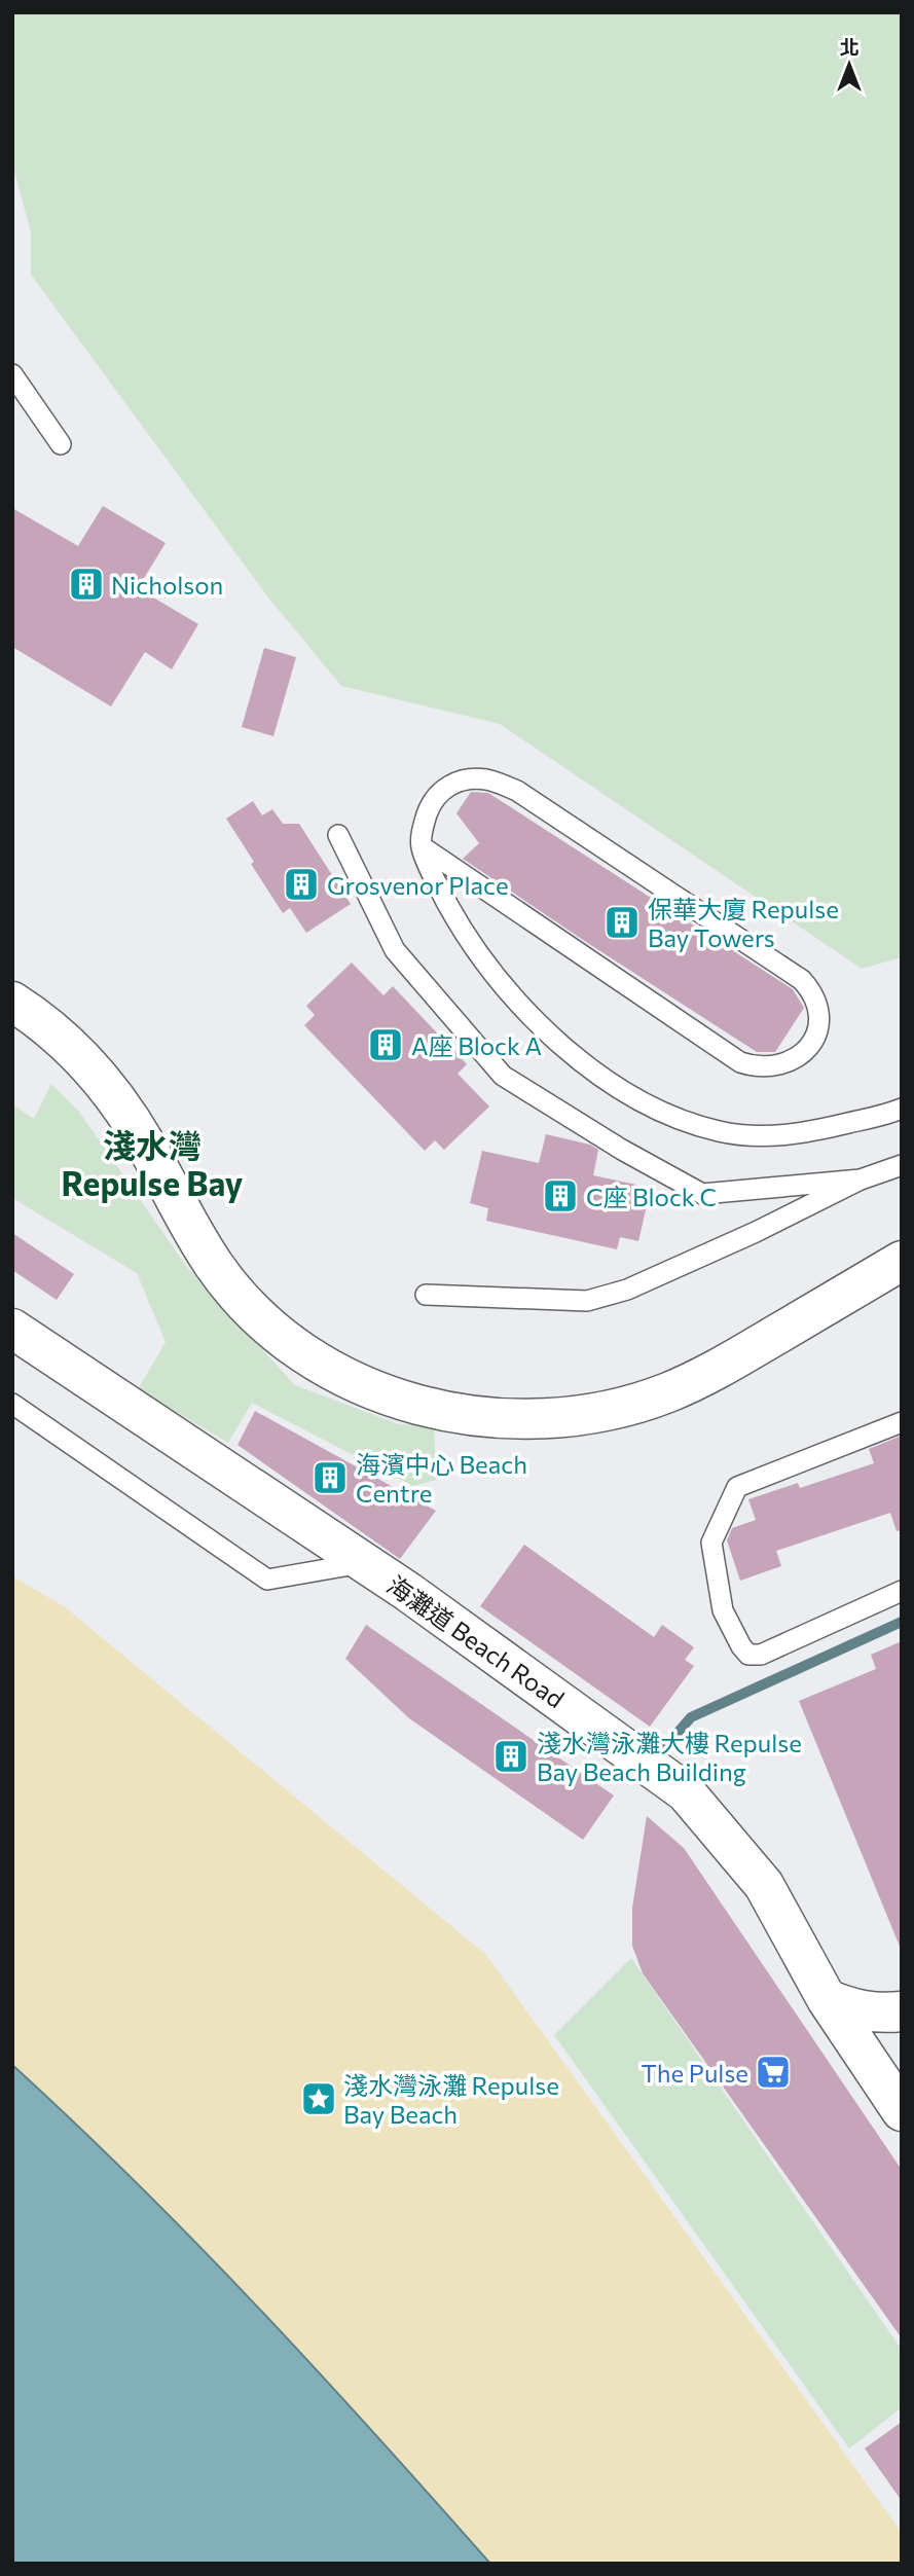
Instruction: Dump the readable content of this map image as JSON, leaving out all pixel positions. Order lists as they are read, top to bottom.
{
  "streets": {
    "street": ["海灘道 Beach Road"]
  },
  "districts": ["淺水灣 Repulse Bay"],
  "places": {
    "building": [
      "Nicholson",
      "Grosvenor Place",
      "保華大廈 Repulse Bay Towers",
      "A座 Block A",
      "C座 Block C",
      "海濱中心 Beach Centre",
      "淺水灣泳灘大樓 Repulse Bay Beach Building"
    ],
    "supermarket": ["The Pulse"],
    "place": ["淺水灣泳灘 Repulse Bay Beach"]
  },
  "north": "top"
}
